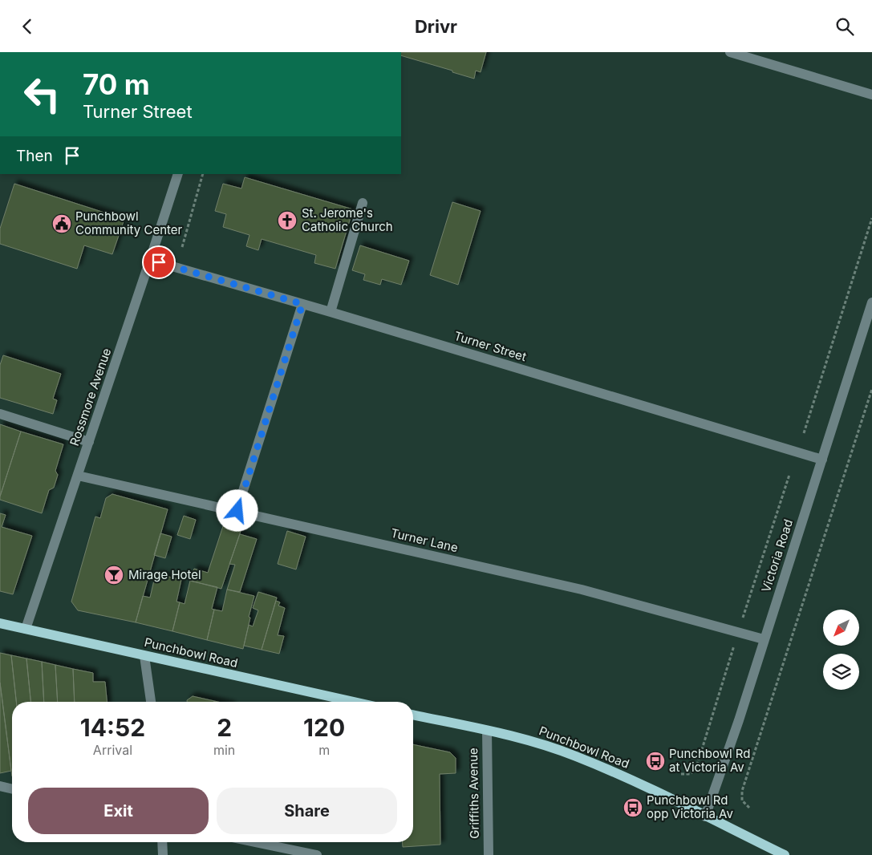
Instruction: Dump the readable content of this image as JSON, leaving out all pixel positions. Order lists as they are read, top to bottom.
{
  "streets": {
    "main road": ["Punchbowl Road"],
    "street": [
      "Turner Street",
      "Rossmore Avenue",
      "Turner Lane",
      "Victoria Road",
      "Griffiths Avenue"
    ]
  },
  "crossings": [
    ["Turner Street", "Rossmore Avenue"],
    ["Turner Street", "Victoria Road"],
    ["Rossmore Avenue", "Turner Lane"],
    ["Rossmore Avenue", "Punchbowl Road"],
    ["Turner Lane", "Victoria Road"],
    ["Victoria Road", "Punchbowl Road"],
    ["Punchbowl Road", "Griffiths Avenue"]
  ],
  "places": {
    "church": ["St. Jerome's Catholic Church"],
    "public building": ["Punchbowl Community Center"],
    "bar": ["Mirage Hotel"],
    "bus stop": ["Punchbowl Rd at Victoria Av", "Punchbowl Rd opp Victoria Av"]
  },
  "north": "bottom left",
  "page": {
    "header": "Drivr",
    "turn": ["70 m", "Turner Street"],
    "then": "Then",
    "eta": [
      "14:52",
      "Arrival",
      "2",
      "min",
      "120",
      "m"
    ],
    "buttons": ["Exit", "Share"]
  }
}
